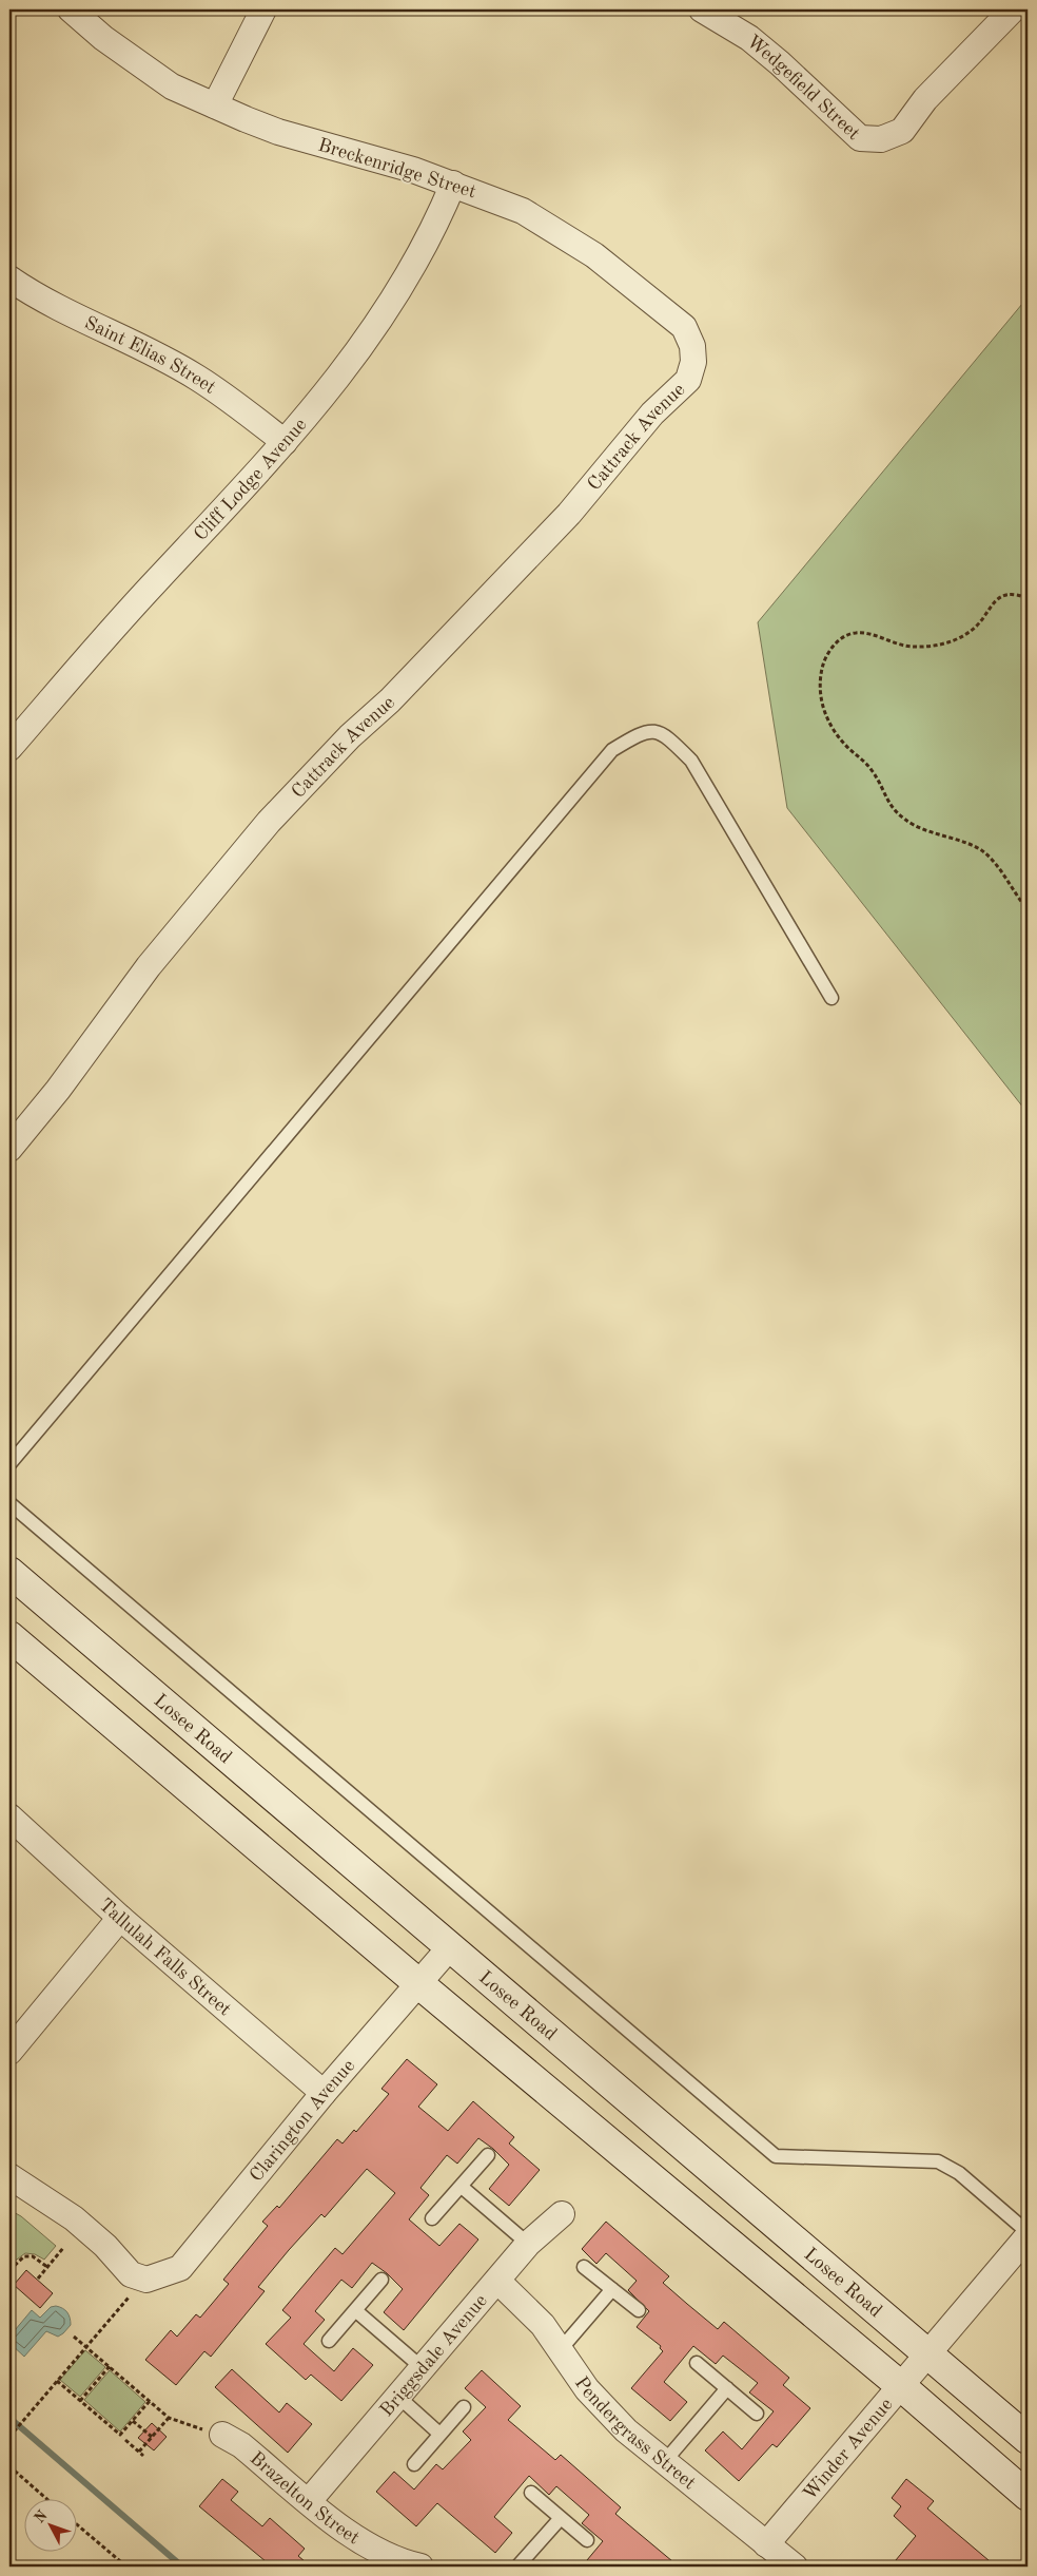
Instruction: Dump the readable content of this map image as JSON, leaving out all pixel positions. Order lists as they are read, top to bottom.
{
  "streets": {
    "main road": ["Losee Road"],
    "street": [
      "Wedgefield Street",
      "Breckenridge Street",
      "Saint Elias Street",
      "Cattrack Avenue",
      "Cliff Lodge Avenue",
      "Tallulah Falls Street",
      "Clarington Avenue",
      "Briggsdale Avenue",
      "Pendergrass Street",
      "Winder Avenue",
      "Brazelton Street"
    ]
  },
  "crossings": [
    ["Breckenridge Street", "Cattrack Avenue"],
    ["Breckenridge Street", "Cliff Lodge Avenue"],
    ["Saint Elias Street", "Cliff Lodge Avenue"],
    ["Losee Road", "Clarington Avenue"],
    ["Losee Road", "Winder Avenue"],
    ["Tallulah Falls Street", "Clarington Avenue"],
    ["Briggsdale Avenue", "Pendergrass Street"],
    ["Briggsdale Avenue", "Brazelton Street"],
    ["Pendergrass Street", "Winder Avenue"]
  ],
  "north": "top left"
}
